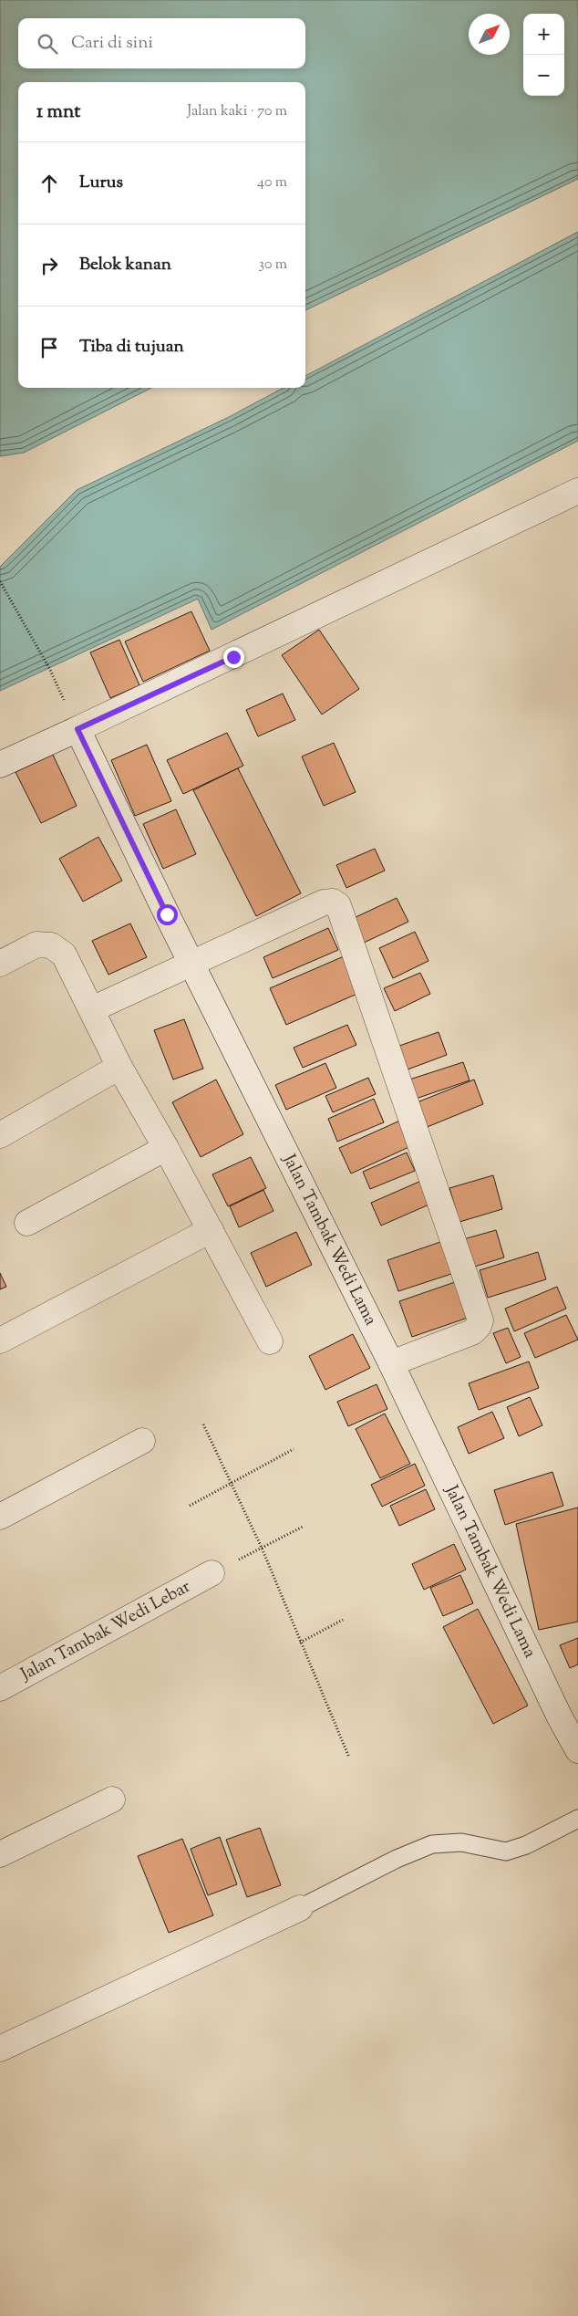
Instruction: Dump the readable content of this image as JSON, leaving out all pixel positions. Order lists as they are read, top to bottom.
{
  "streets": {
    "street": ["Jalan Tambak Wedi Lama", "Jalan Tambak Wedi Lebar"]
  },
  "north": "top right",
  "page": {
    "map_buttons": ["+", "−"],
    "search": "Cari di sini",
    "heading": ["1 mnt", "Jalan kaki · 70 m"],
    "list": [
      ["Lurus", "40 m"],
      ["Belok kanan", "30 m"],
      "Tiba di tujuan"
    ]
  }
}
